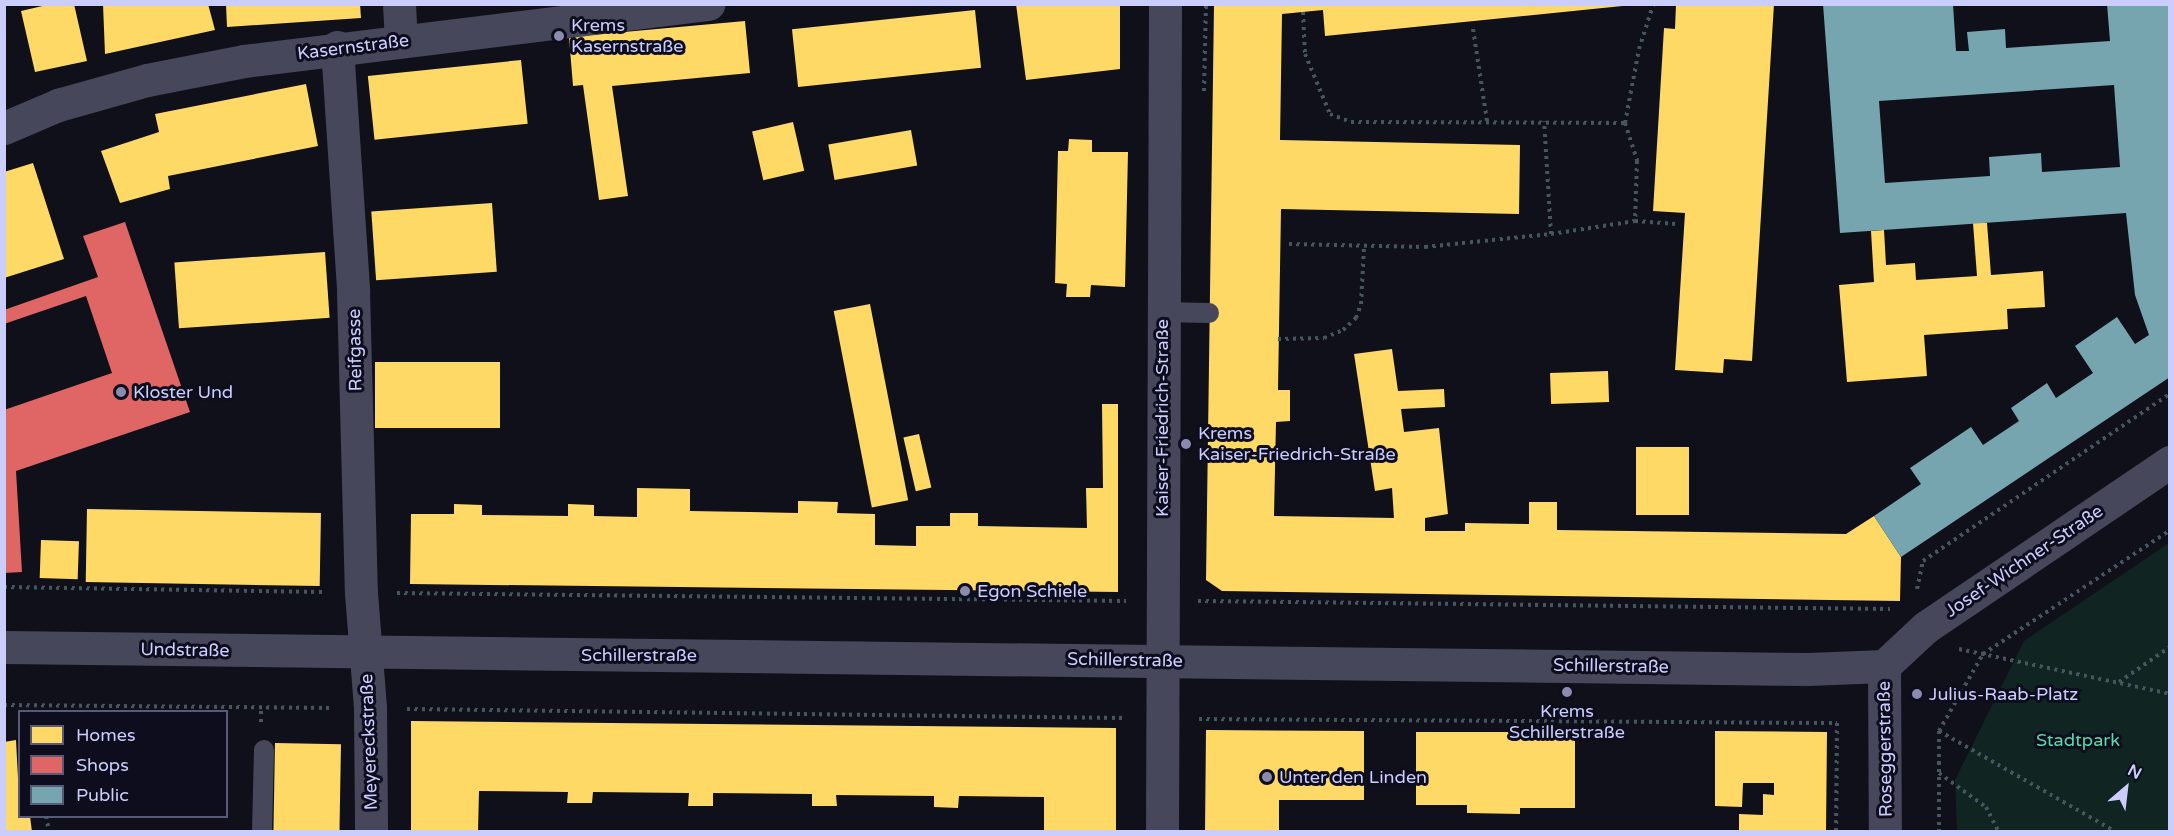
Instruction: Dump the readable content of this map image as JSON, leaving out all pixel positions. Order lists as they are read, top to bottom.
{
  "streets": {
    "street": [
      "Kasernstraße",
      "Reifgasse",
      "Kaiser-Friedrich-Straße",
      "Josef-Wichner-Straße",
      "Undstraße",
      "Schillerstraße",
      "Meyereckstraße",
      "Roseggerstraße"
    ]
  },
  "crossings": [
    ["Kasernstraße", "Reifgasse"],
    ["Reifgasse", "Undstraße"],
    ["Reifgasse", "Schillerstraße"],
    ["Reifgasse", "Meyereckstraße"],
    ["Kaiser-Friedrich-Straße", "Schillerstraße"],
    ["Josef-Wichner-Straße", "Schillerstraße"],
    ["Josef-Wichner-Straße", "Roseggerstraße"],
    ["Undstraße", "Schillerstraße"],
    ["Undstraße", "Meyereckstraße"],
    ["Schillerstraße", "Meyereckstraße"],
    ["Schillerstraße", "Roseggerstraße"]
  ],
  "parks": ["Stadtpark"],
  "places": [
    "Krems Kasernstraße",
    "Kloster Und",
    "Krems Kaiser-Friedrich-Straße",
    "Egon Schiele",
    "Krems Schillerstraße",
    "Julius-Raab-Platz",
    "Unter den Linden"
  ],
  "legend": ["Homes", "Shops", "Public"],
  "north": "top right"
}
